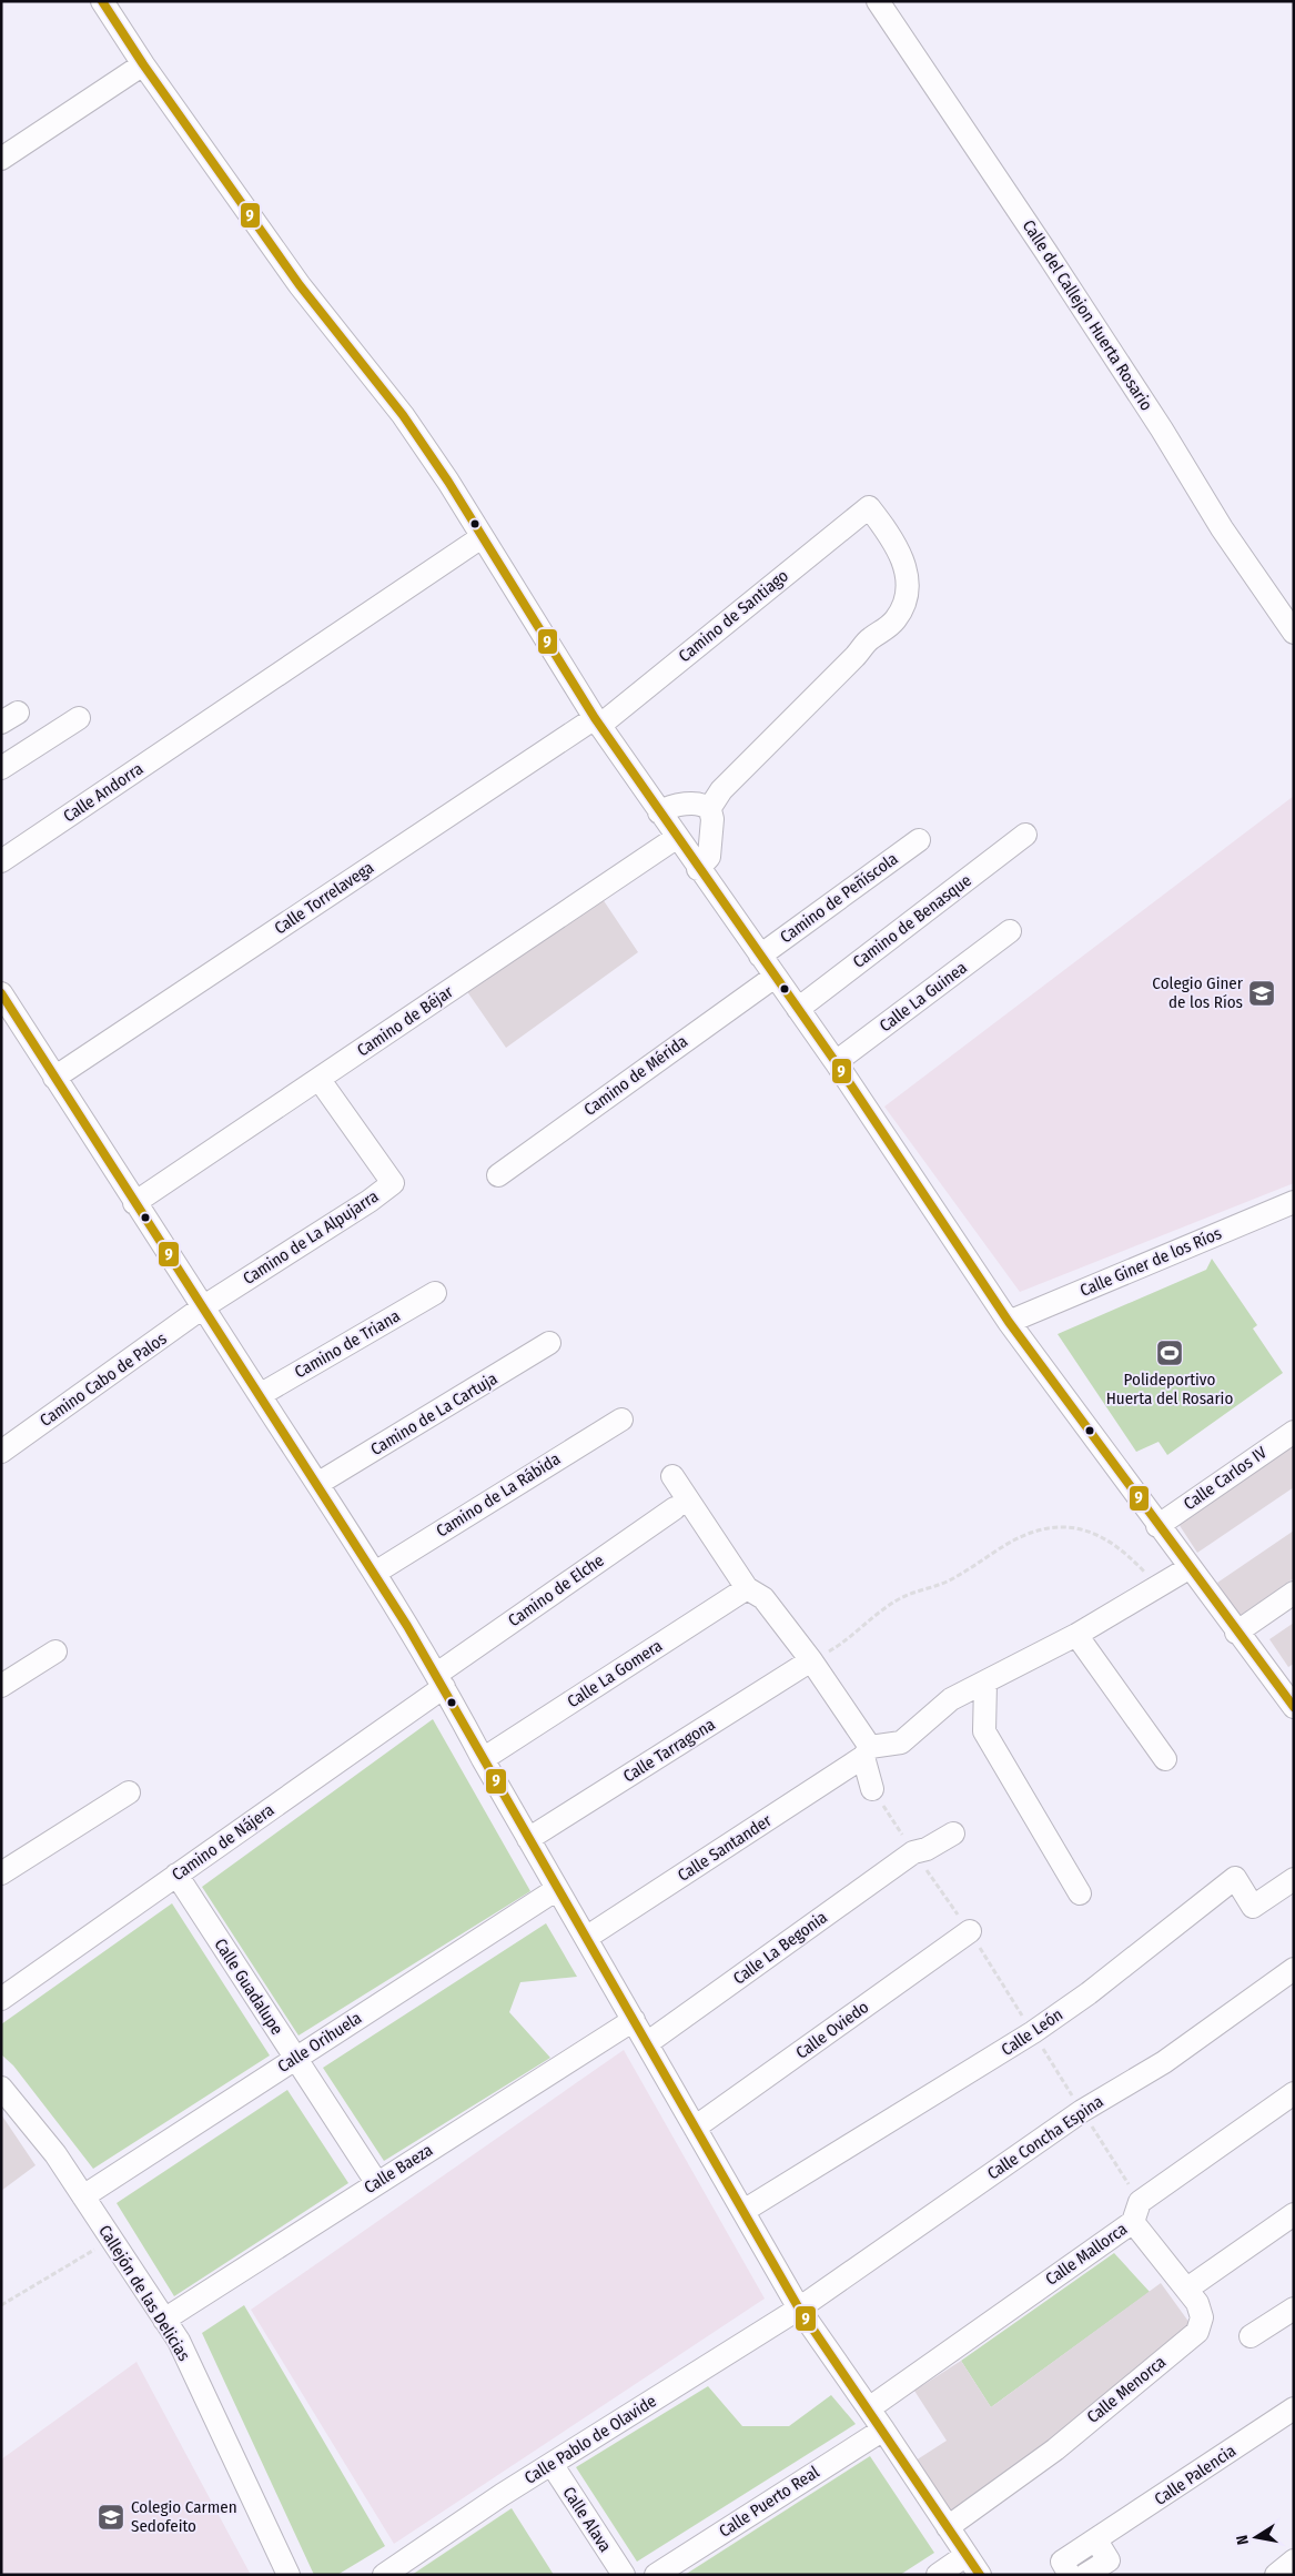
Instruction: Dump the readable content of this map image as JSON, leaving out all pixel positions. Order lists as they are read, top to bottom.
{
  "streets": {
    "street": [
      "Calle del Callejon Huerta Rosario",
      "Camino de Santiago",
      "Calle Andorra",
      "Calle Torrelavega",
      "Camino de Peñíscola",
      "Camino de Benasque",
      "Calle La Guinea",
      "Camino de Béjar",
      "Camino de Mérida",
      "Camino de La Alpujarra",
      "Calle Giner de los Ríos",
      "Camino de Triana",
      "Camino Cabo de Palos",
      "Camino de La Cartuja",
      "Calle Carlos IV",
      "Camino de La Rábida",
      "Camino de Elche",
      "Calle La Gomera",
      "Calle Tarragona",
      "Camino de Nájera",
      "Calle Santander",
      "Calle La Begonia",
      "Calle Guadalupe",
      "Calle Oviedo",
      "Calle León",
      "Calle Orihuela",
      "Calle Concha Espina",
      "Calle Baeza",
      "Calle Mallorca",
      "Callejón de las Delicias",
      "Calle Menorca",
      "Calle Pablo de Olavide",
      "Calle Palencia",
      "Calle Puerto Real",
      "Calle Alava"
    ]
  },
  "crossings": [
    ["Camino de Santiago", "Calle Torrelavega"],
    ["Camino de Béjar", "Camino de La Alpujarra"],
    ["Camino de La Alpujarra", "Camino Cabo de Palos"],
    ["Camino de Elche", "Camino de Nájera"],
    ["Camino de Nájera", "Calle Guadalupe"],
    ["Calle Guadalupe", "Calle Orihuela"],
    ["Calle Guadalupe", "Calle Baeza"],
    ["Calle Orihuela", "Callejón de las Delicias"],
    ["Calle Concha Espina", "Calle Pablo de Olavide"],
    ["Calle Baeza", "Callejón de las Delicias"],
    ["Calle Mallorca", "Calle Menorca"],
    ["Calle Pablo de Olavide", "Calle Alava"]
  ],
  "places": {
    "school or university": ["Colegio Giner de los Ríos", "Colegio Carmen Sedofeito"],
    "sports": ["Polideportivo Huerta del Rosario"]
  },
  "lines": ["transit line 9"],
  "north": "left"
}
